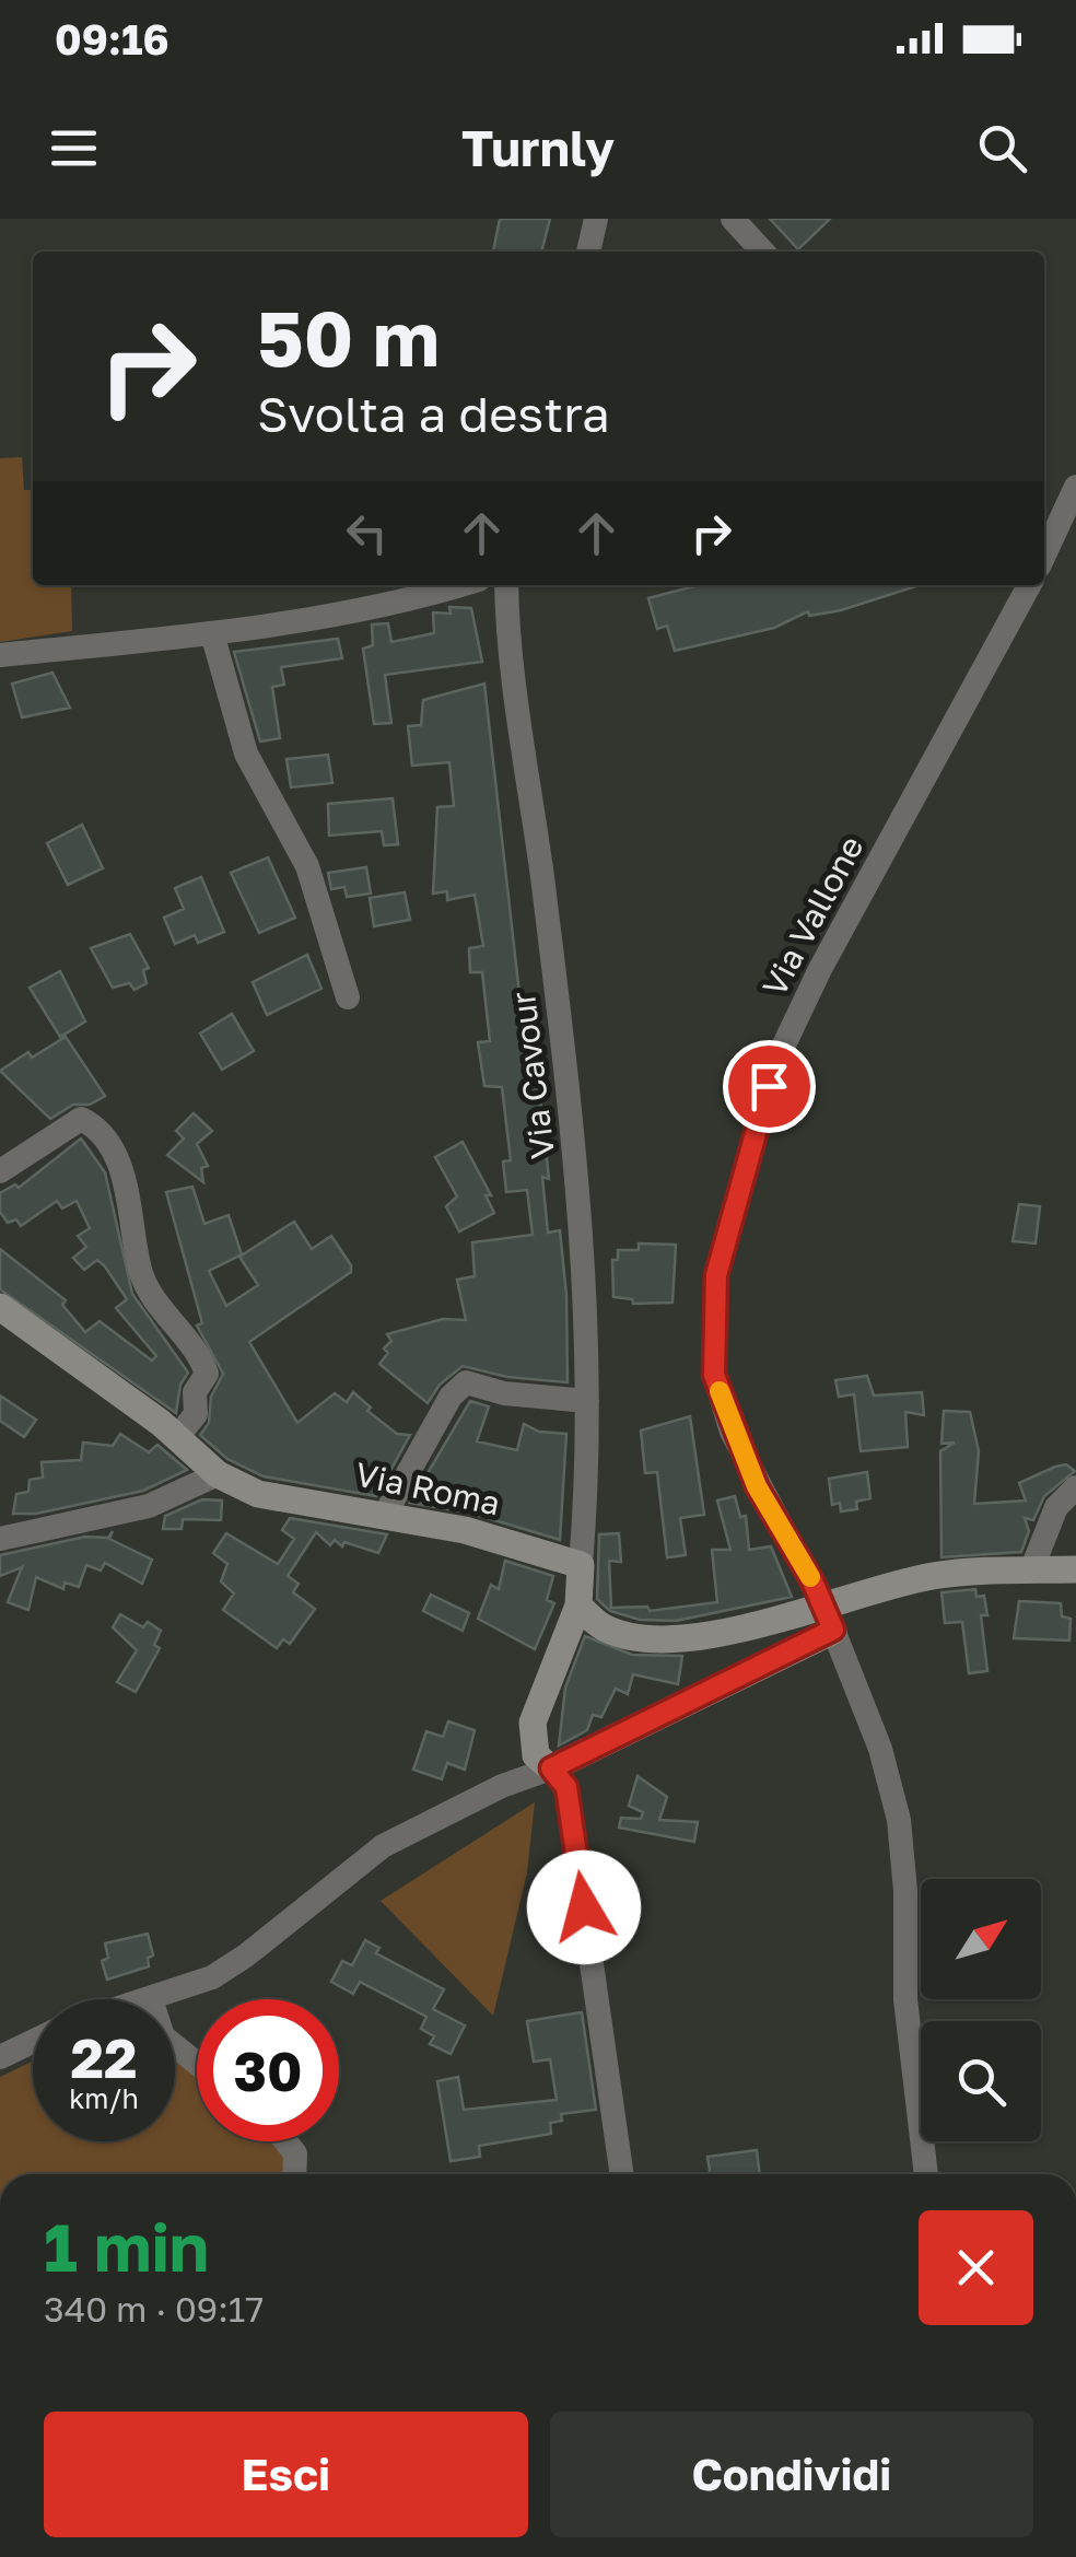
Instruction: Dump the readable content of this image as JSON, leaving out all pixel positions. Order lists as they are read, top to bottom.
{
  "streets": {
    "street": ["Via Vallone", "Via Cavour", "Via Roma"]
  },
  "crossings": [
    ["Via Cavour", "Via Roma"]
  ],
  "north": "top right",
  "page": {
    "status": "09:16",
    "header": "Turnly",
    "turn": ["50 m", "Svolta a destra"],
    "speed": "22 km/h",
    "limit": "30",
    "heading": ["1 min", "340 m · 09:17"],
    "buttons": ["Esci", "Condividi"]
  }
}
